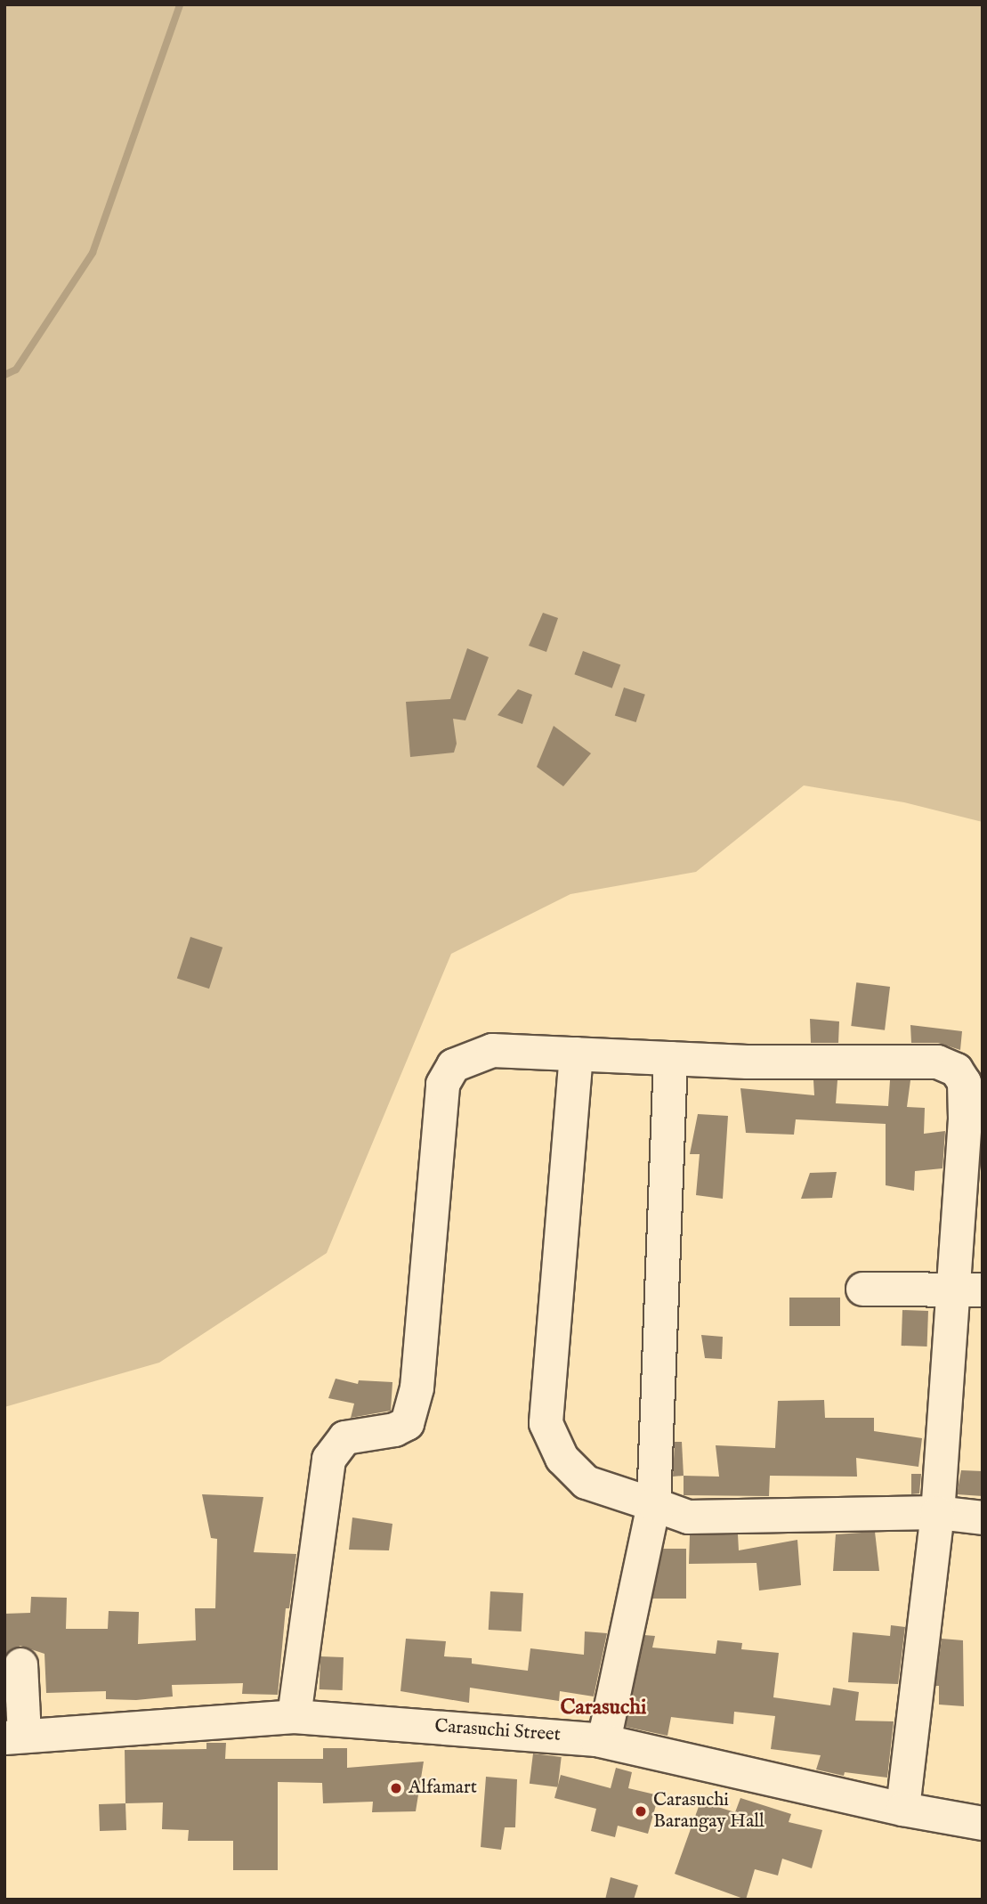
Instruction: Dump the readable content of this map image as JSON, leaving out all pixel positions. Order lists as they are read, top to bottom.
{
  "streets": {
    "street": ["Carasuchi Street"]
  },
  "districts": ["Carasuchi"],
  "places": ["Alfamart", "Carasuchi Barangay Hall"]
}
